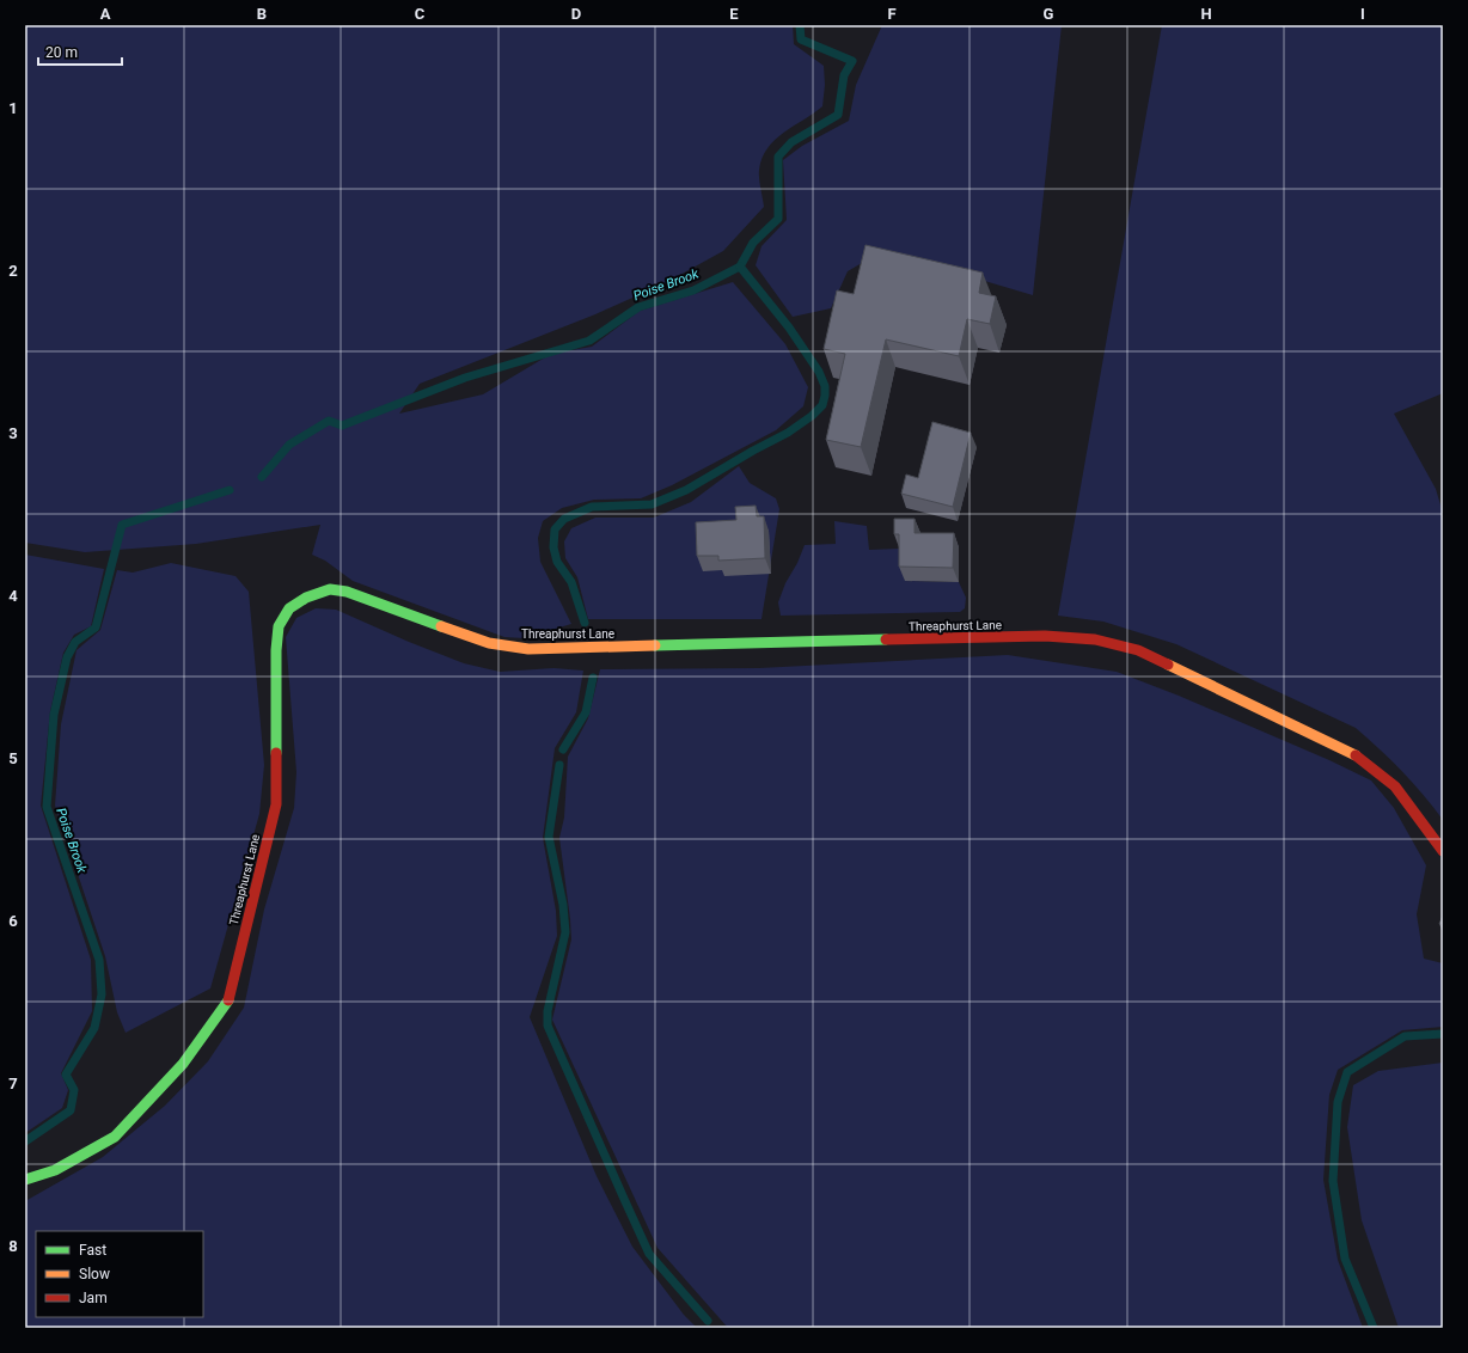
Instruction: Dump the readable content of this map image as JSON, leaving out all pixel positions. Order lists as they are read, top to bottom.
{
  "streets": {
    "street": ["Threaphurst Lane"]
  },
  "water": ["Poise Brook"],
  "legend": ["Fast", "Slow", "Jam"],
  "scale_bar": "20 m",
  "grid": {
    "columns": [
      "A",
      "B",
      "C",
      "D",
      "E",
      "F",
      "G",
      "H",
      "I"
    ],
    "rows": [
      "1",
      "2",
      "3",
      "4",
      "5",
      "6",
      "7",
      "8"
    ]
  }
}
